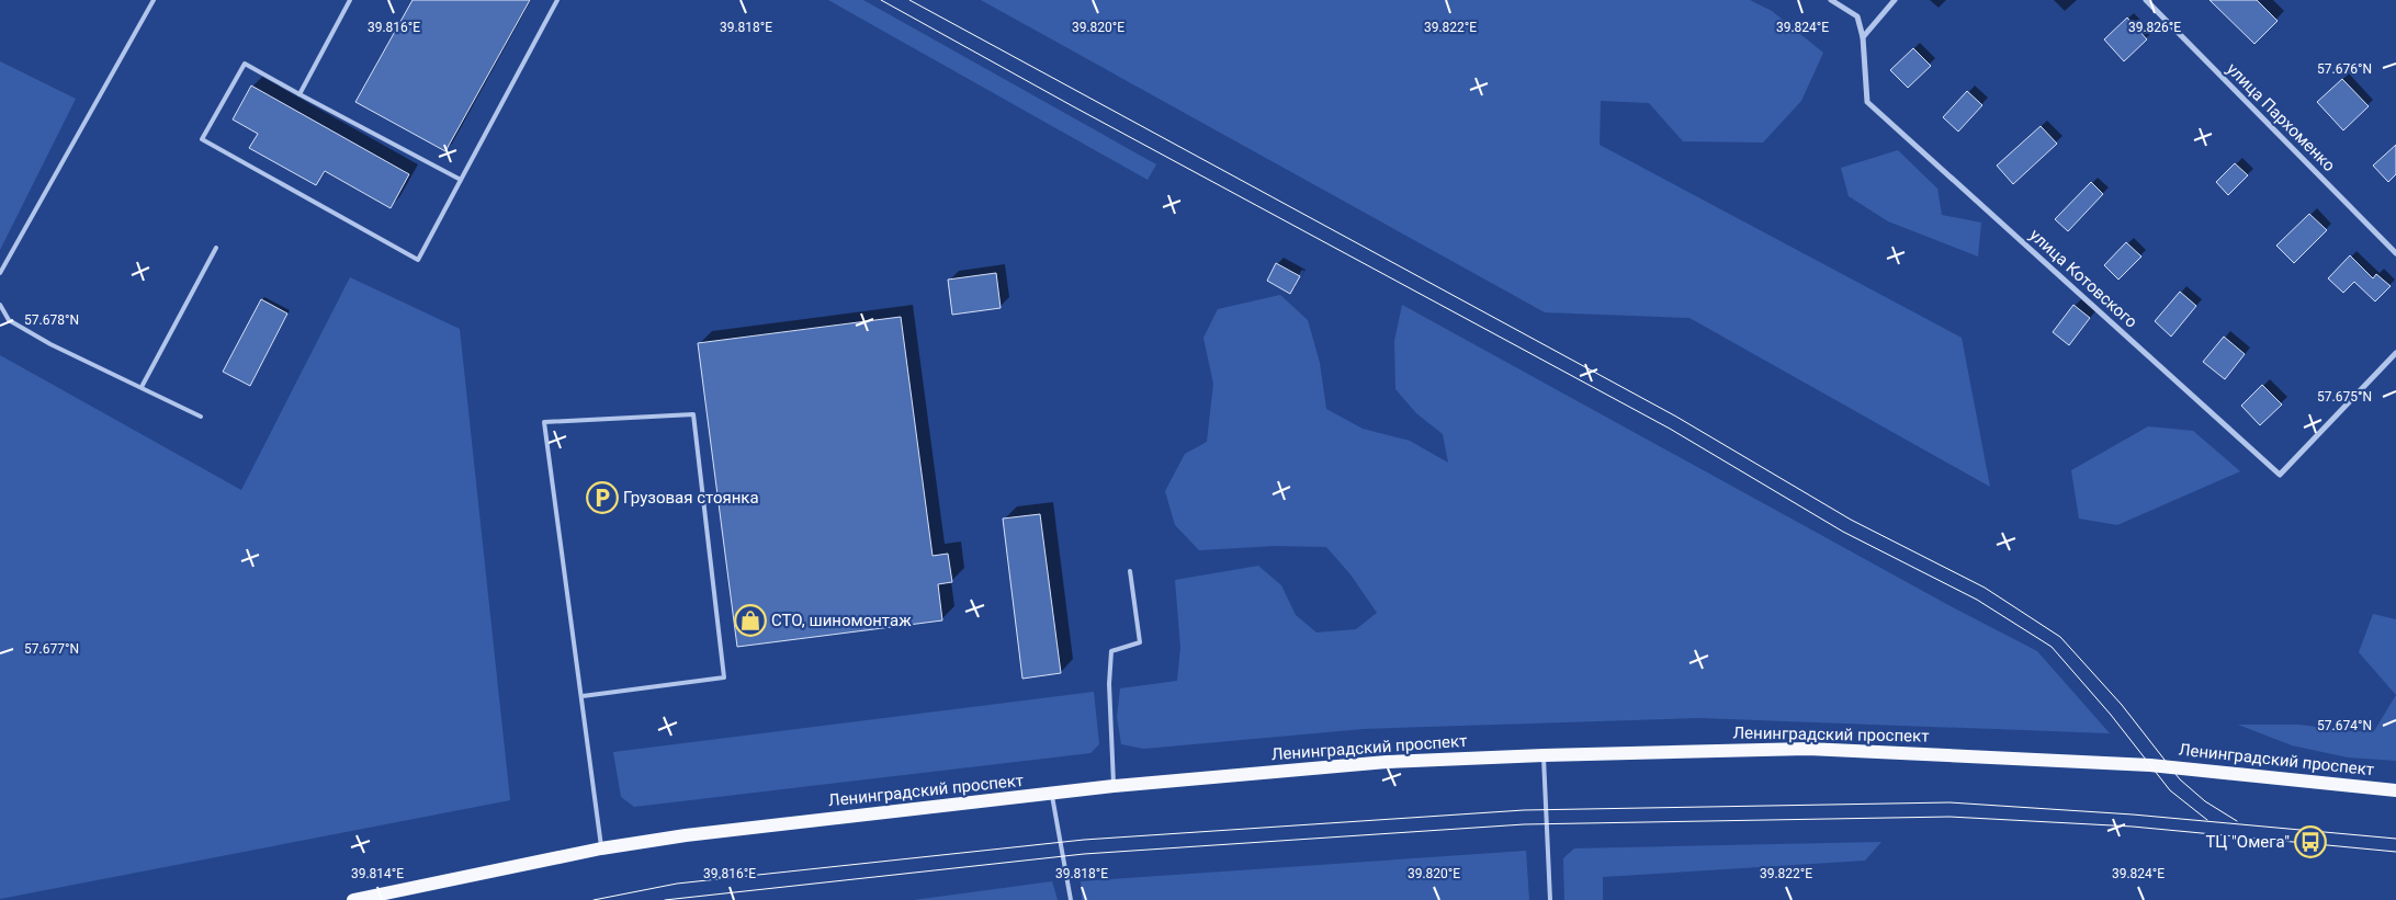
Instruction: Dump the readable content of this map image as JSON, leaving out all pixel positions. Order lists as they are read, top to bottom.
{
  "streets": {
    "main road": ["Ленинградский проспект"],
    "street": ["улица Пархоменко", "улица Котовского"]
  },
  "places": {
    "parking": ["Грузовая стоянка"],
    "shop": ["СТО, шиномонтаж"],
    "bus stop": ["ТЦ \"Омега\""]
  },
  "coordinates": [
    "39.822°E",
    "39.816°E",
    "39.818°E",
    "39.820°E",
    "39.824°E",
    "39.826°E",
    "57.676°N",
    "57.678°N",
    "57.675°N",
    "57.677°N",
    "57.674°N",
    "39.814°E"
  ]
}
